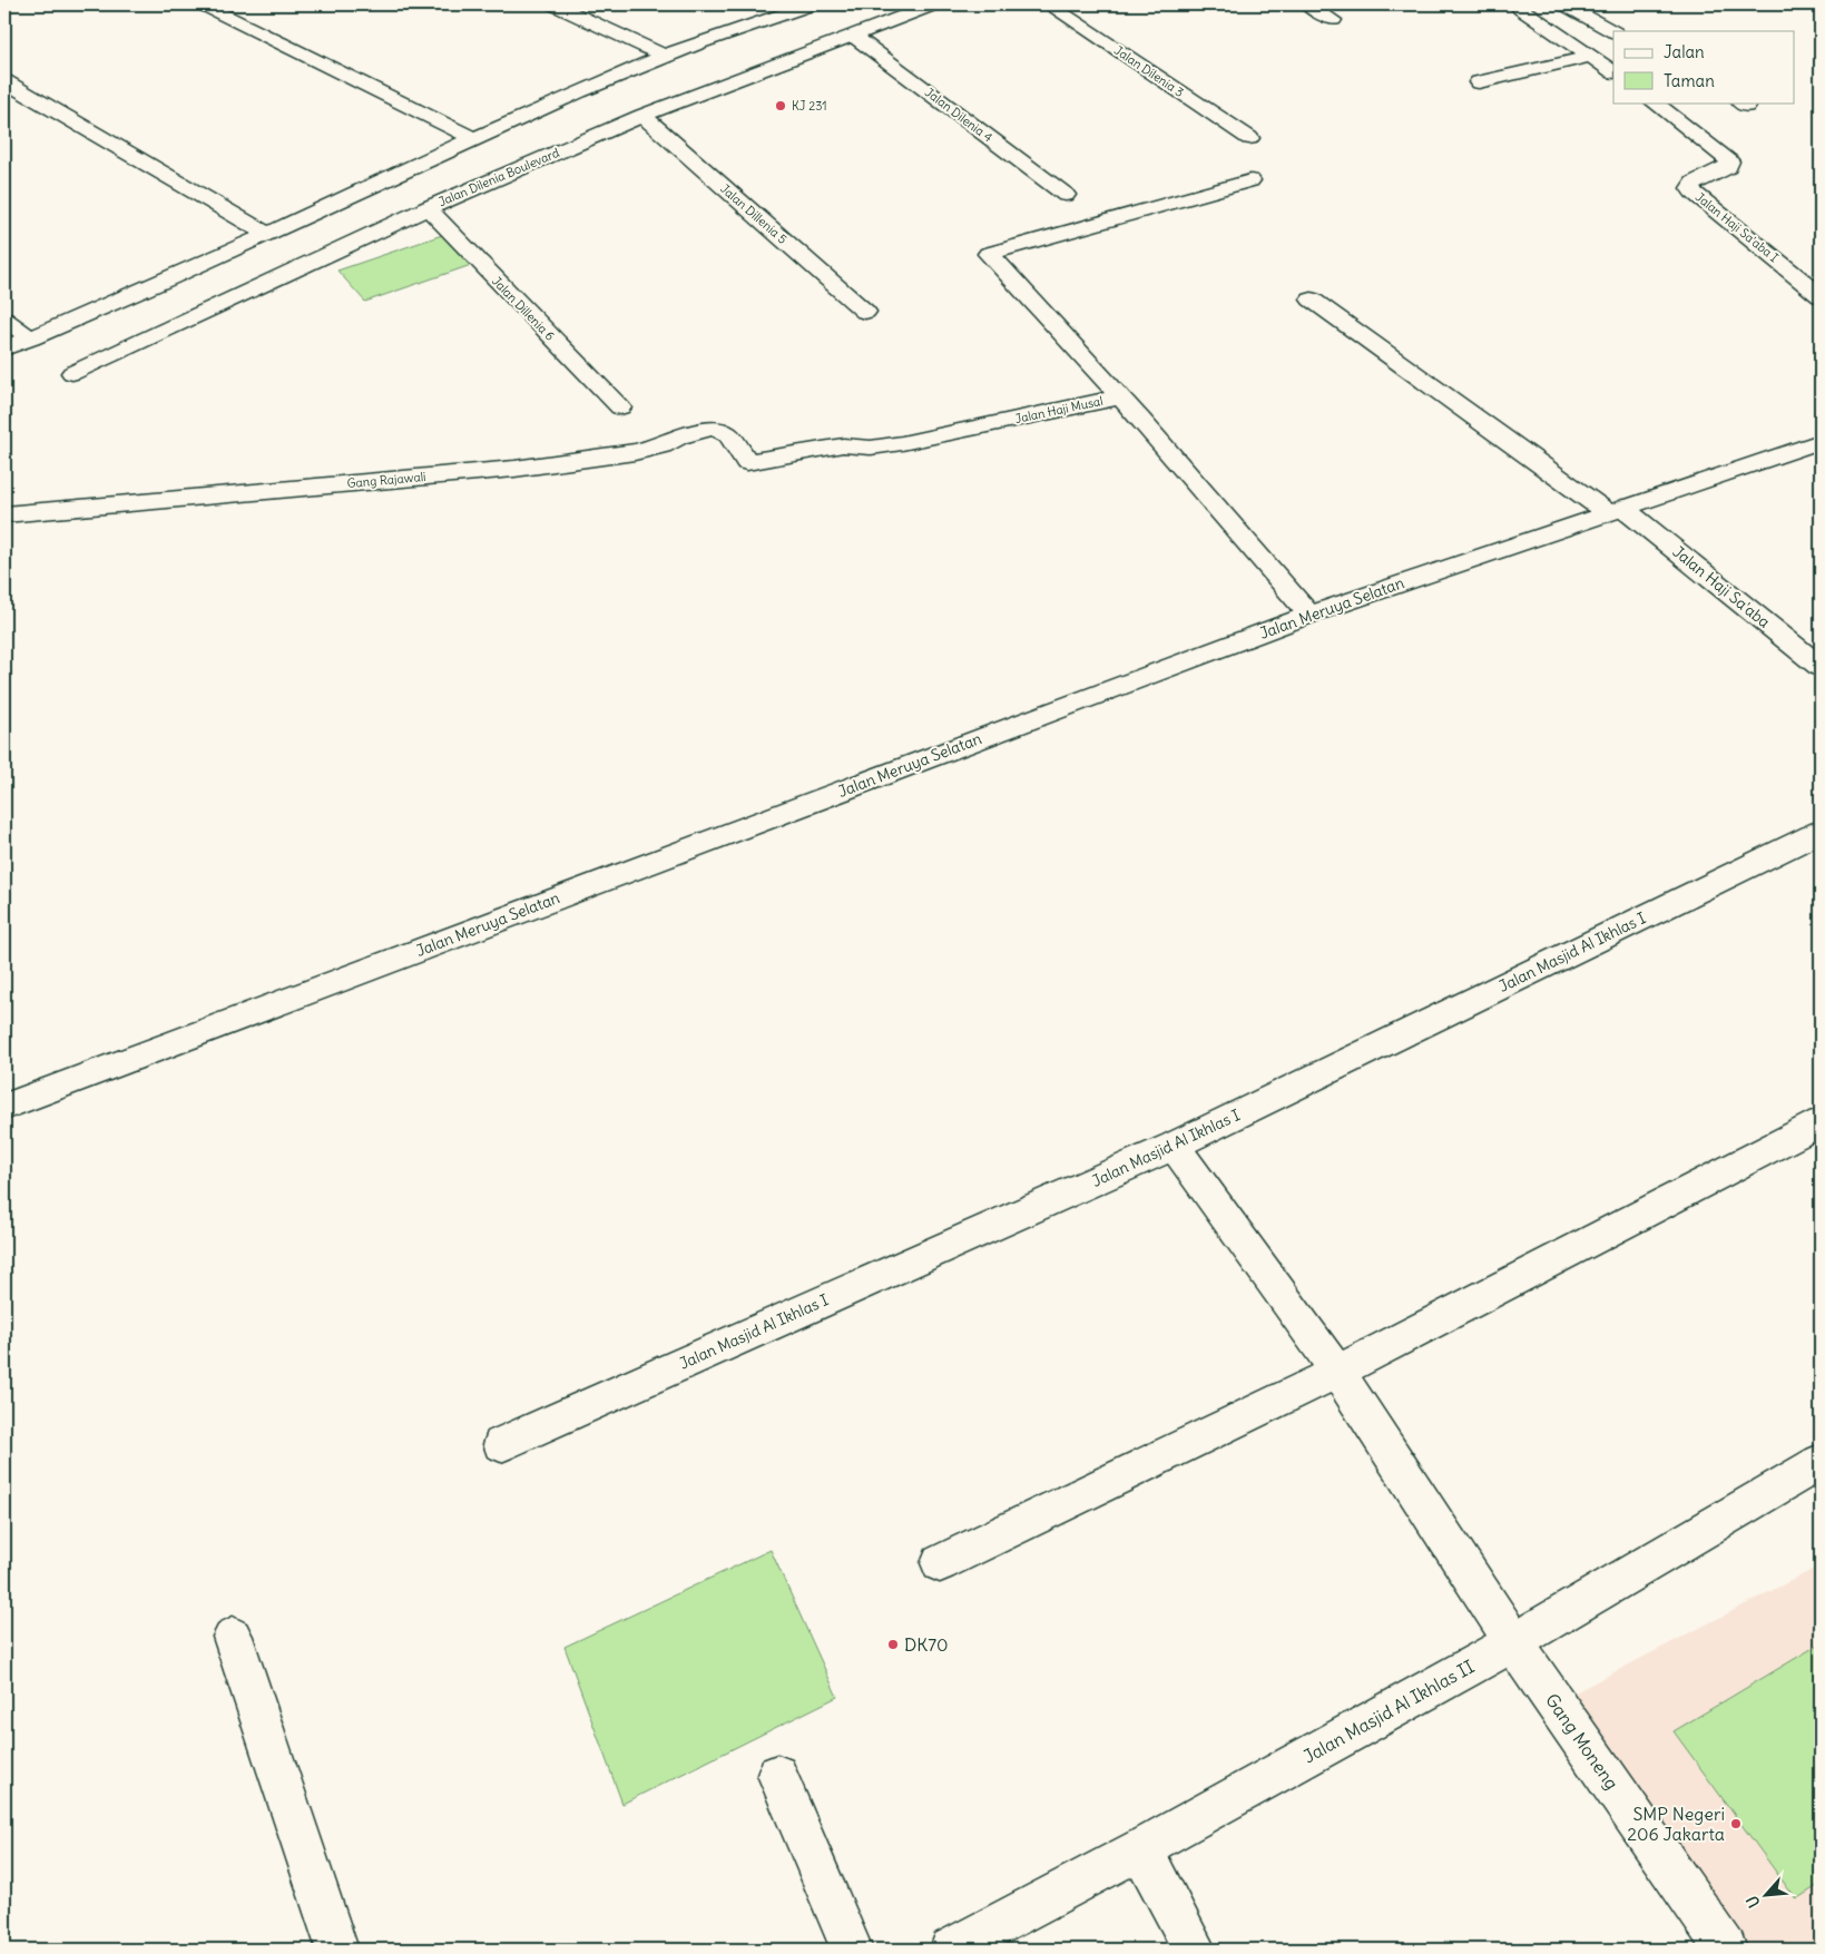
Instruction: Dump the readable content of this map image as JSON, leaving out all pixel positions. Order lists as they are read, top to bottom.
{
  "streets": {
    "street": [
      "Jalan Dilenia 3",
      "Jalan Dilenia 4",
      "Jalan Dilenia Boulevard",
      "Jalan Dillenia 5",
      "Jalan Haji Sa'aba I",
      "Jalan Dillenia 6",
      "Jalan Haji Musal",
      "Gang Rajawali",
      "Jalan Haji Sa'aba",
      "Jalan Meruya Selatan",
      "Jalan Masjid Al Ikhlas I",
      "Jalan Masjid Al Ikhlas II",
      "Gang Moneng"
    ]
  },
  "crossings": [
    ["Jalan Dilenia 4", "Jalan Dilenia Boulevard"],
    ["Jalan Dilenia Boulevard", "Jalan Dillenia 5"],
    ["Jalan Dilenia Boulevard", "Jalan Dillenia 6"],
    ["Jalan Haji Musal", "Gang Rajawali"],
    ["Jalan Haji Musal", "Jalan Meruya Selatan"],
    ["Jalan Haji Sa'aba", "Jalan Meruya Selatan"],
    ["Jalan Masjid Al Ikhlas I", "Gang Moneng"],
    ["Jalan Masjid Al Ikhlas II", "Gang Moneng"]
  ],
  "places": ["KJ 231", "DK70", "SMP Negeri 206 Jakarta"],
  "legend": ["Jalan", "Taman"],
  "north": "bottom left"
}
